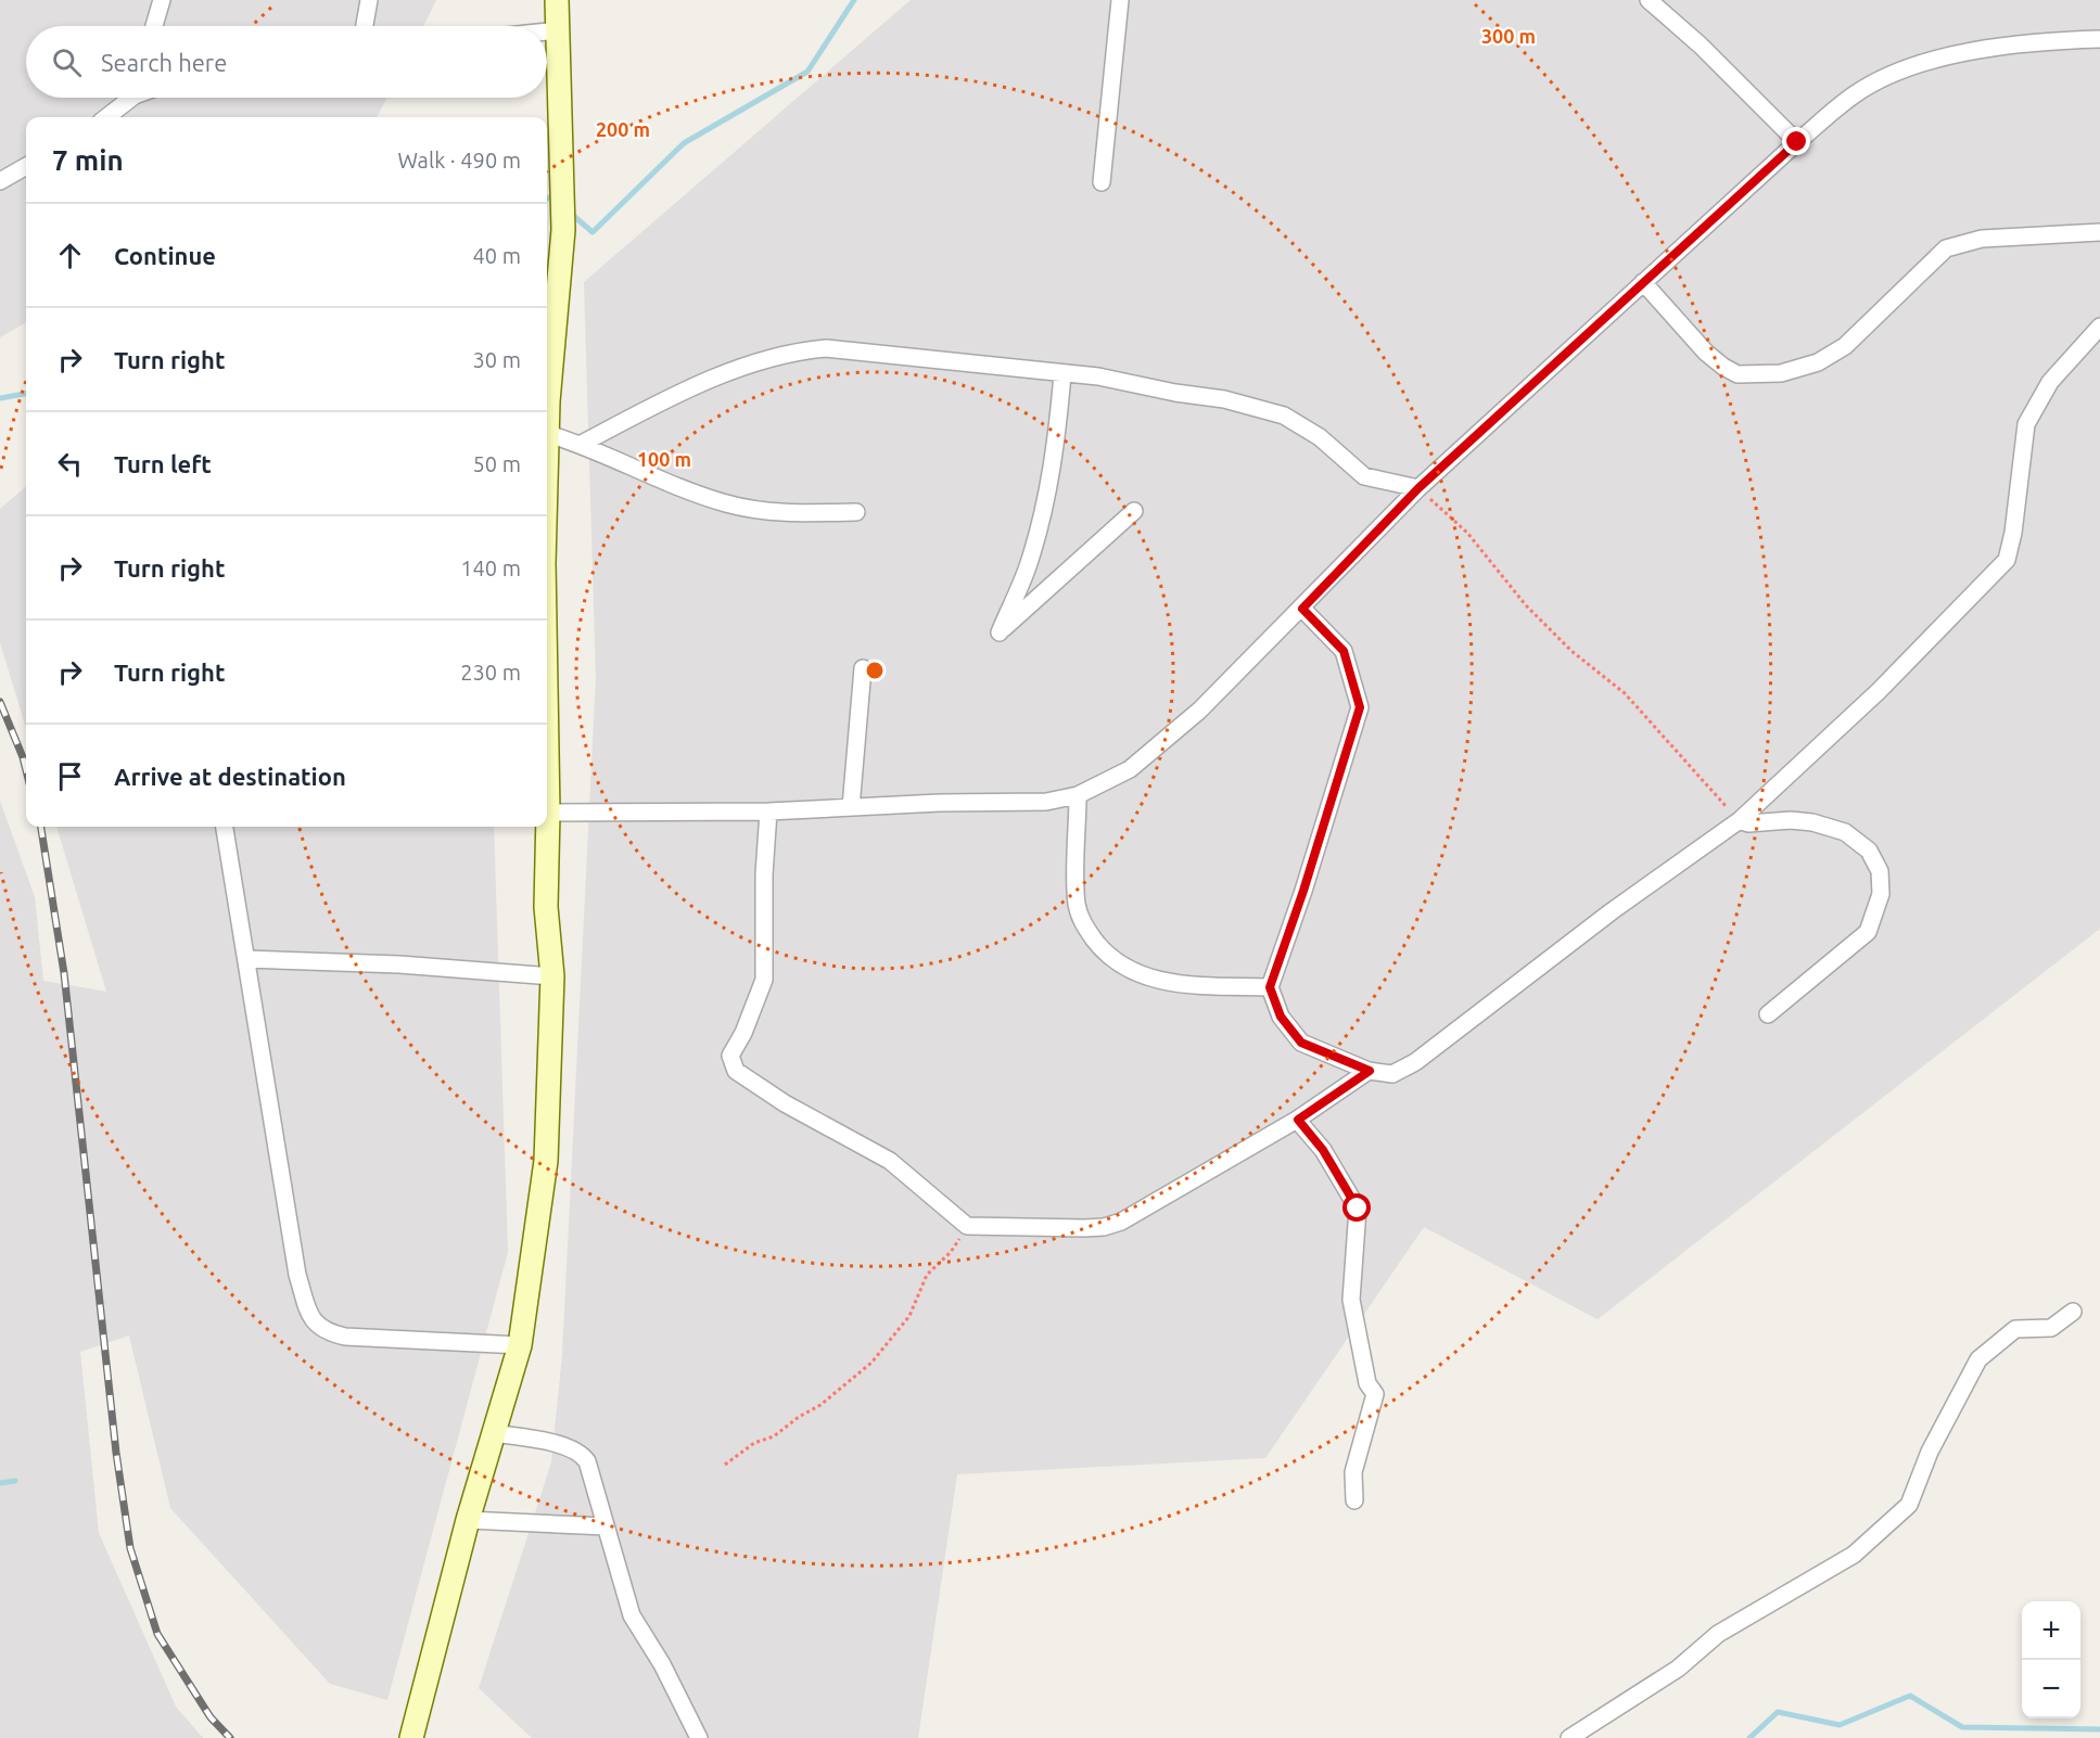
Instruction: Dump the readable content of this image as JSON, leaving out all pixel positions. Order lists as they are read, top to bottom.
{
  "page": {
    "search": "Search here",
    "heading": ["7 min", "Walk · 490 m"],
    "list": [
      ["Continue", "40 m"],
      ["Turn right", "30 m"],
      ["Turn left", "50 m"],
      ["Turn right", "140 m"],
      ["Turn right", "230 m"],
      "Arrive at destination"
    ],
    "map_buttons": ["+", "−"]
  },
  "rings": ["300 m", "200 m", "100 m"]
}
